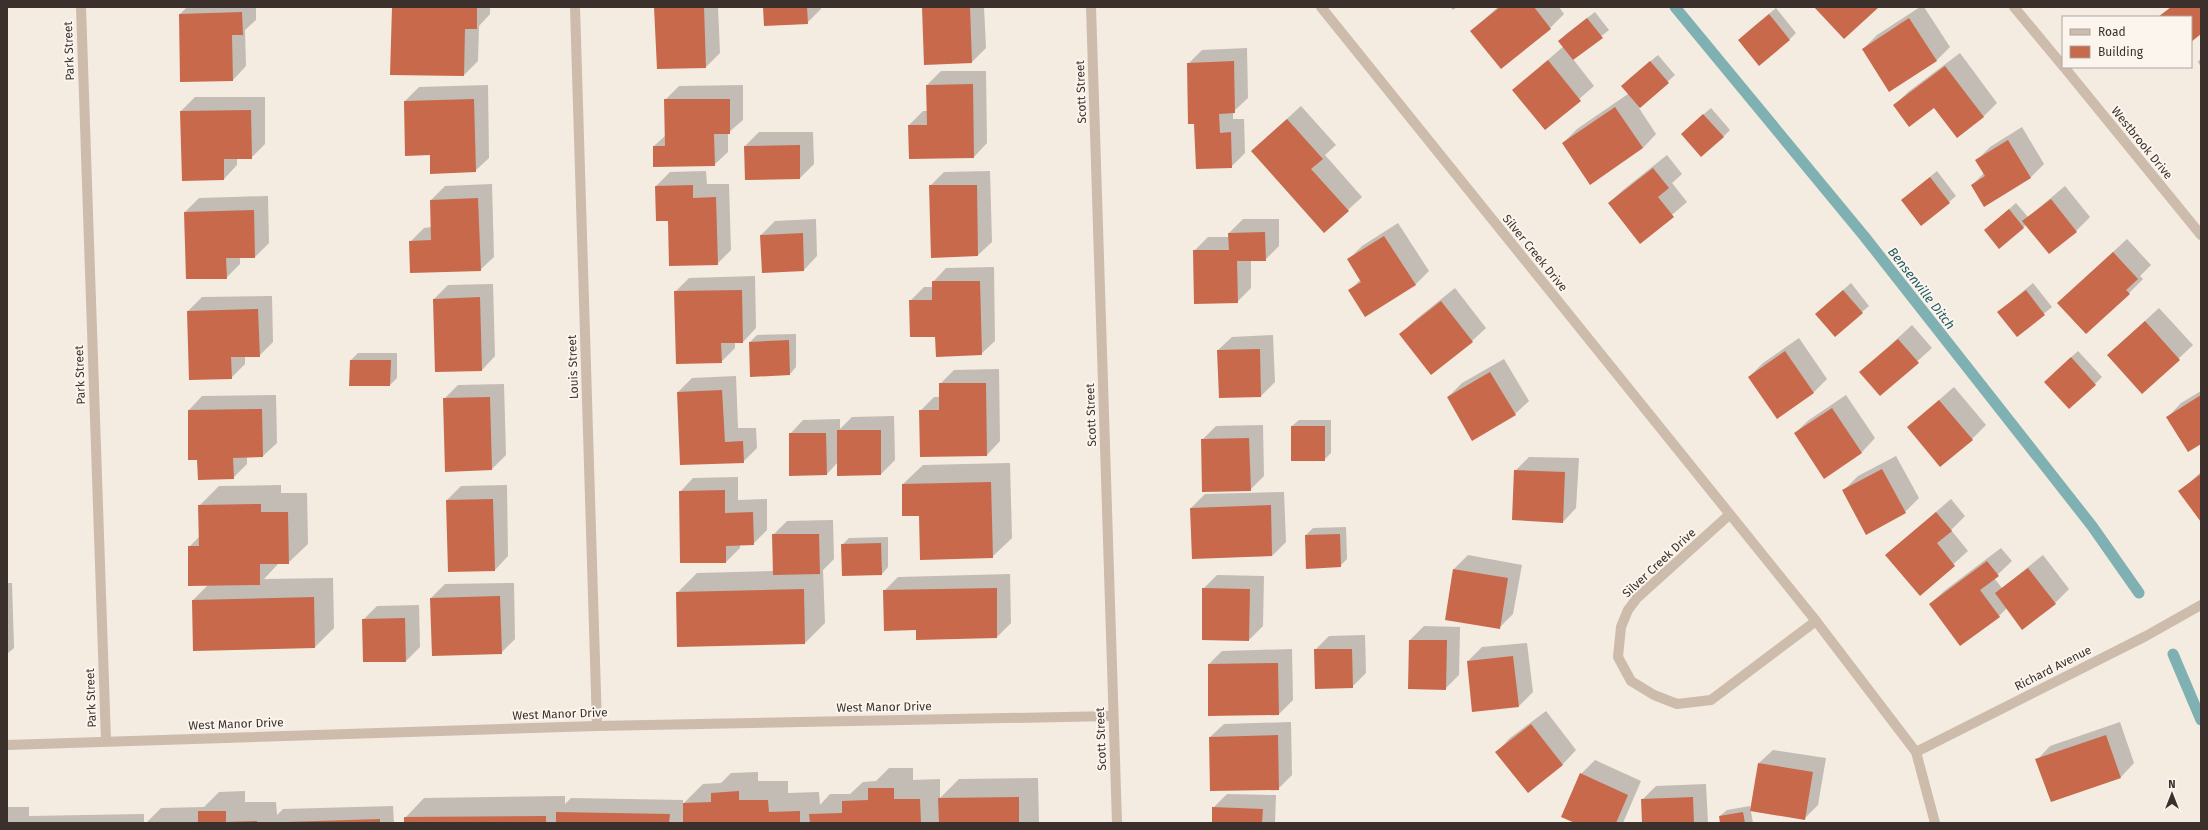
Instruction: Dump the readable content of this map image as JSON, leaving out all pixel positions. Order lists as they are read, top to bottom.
{
  "streets": {
    "street": [
      "Park Street",
      "Scott Street",
      "Westbrook Drive",
      "Silver Creek Drive",
      "Louis Street",
      "Richard Avenue",
      "West Manor Drive"
    ]
  },
  "crossings": [
    ["Park Street", "West Manor Drive"],
    ["Scott Street", "West Manor Drive"],
    ["Silver Creek Drive", "Richard Avenue"],
    ["Louis Street", "West Manor Drive"]
  ],
  "water": ["Bensenville Ditch"],
  "legend": ["Road", "Building"],
  "north": "top"
}
